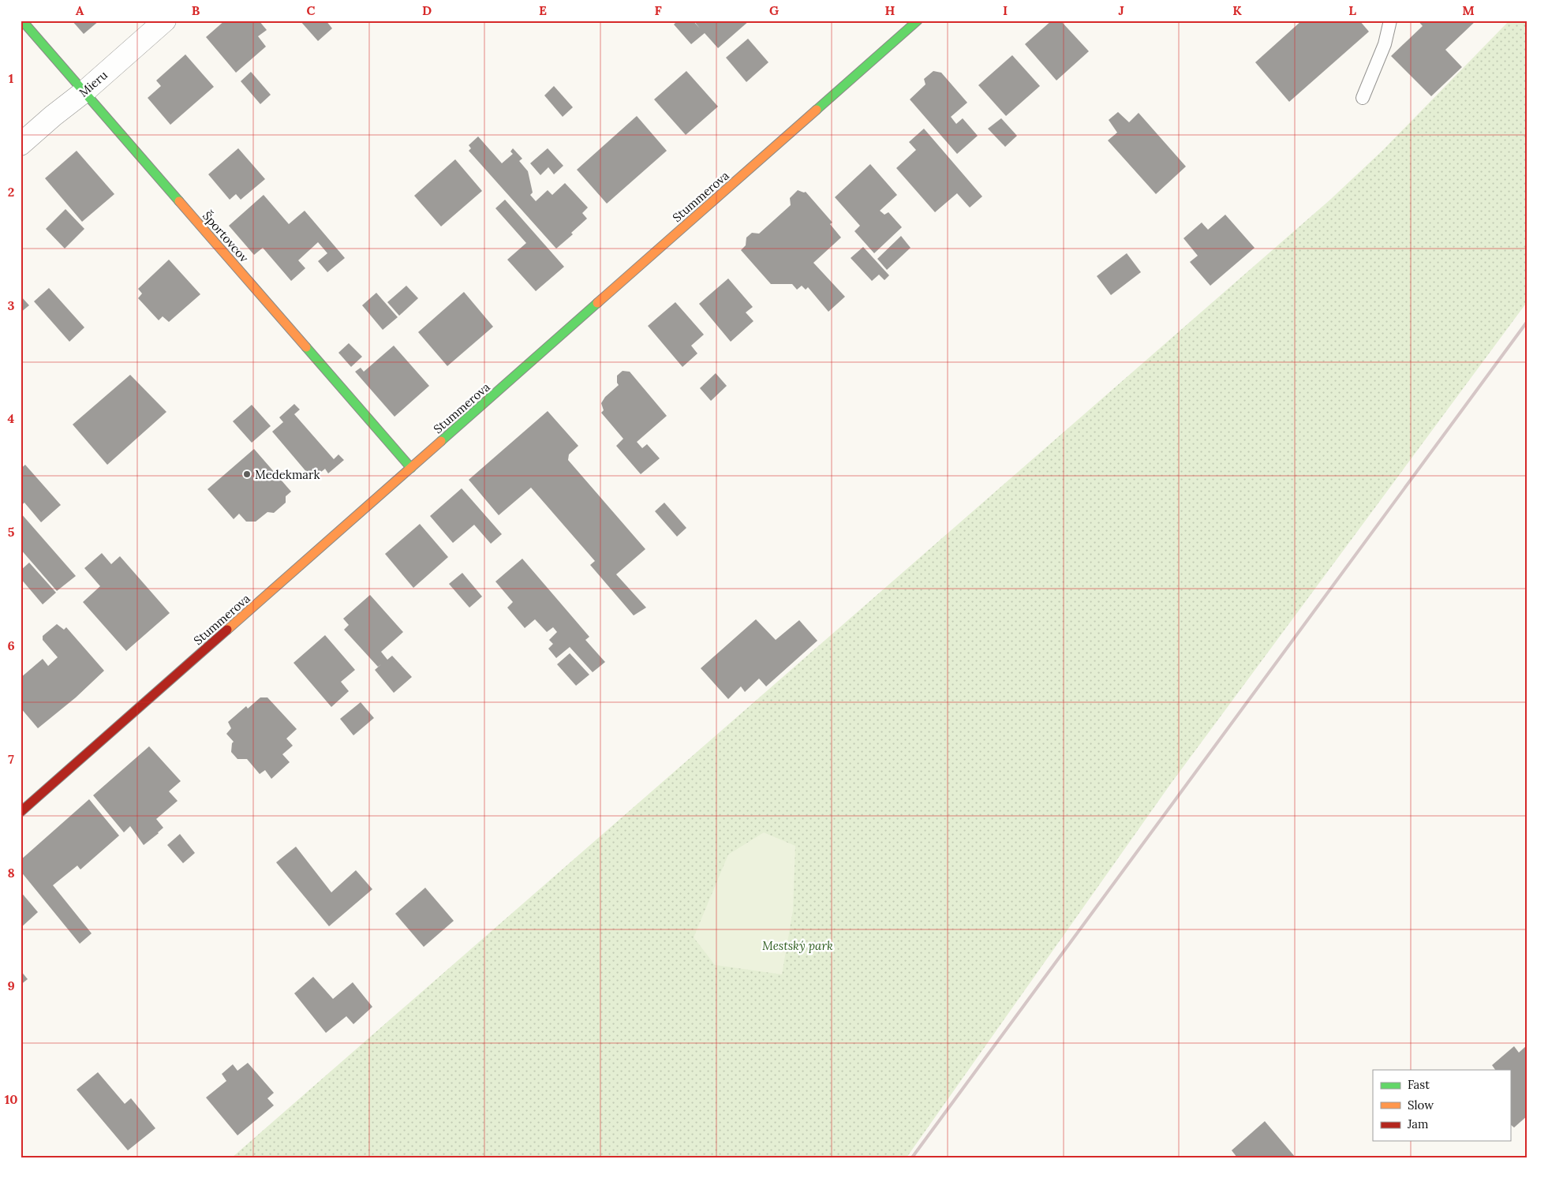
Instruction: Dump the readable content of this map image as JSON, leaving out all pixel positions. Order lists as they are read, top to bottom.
{
  "streets": {
    "street": ["Mieru", "Stummerova", "Športovcov"]
  },
  "crossings": [
    ["Mieru", "Športovcov"],
    ["Stummerova", "Športovcov"]
  ],
  "parks": ["Mestský park"],
  "places": ["Medekmark"],
  "legend": ["Fast", "Slow", "Jam"],
  "grid": {
    "columns": [
      "A",
      "B",
      "C",
      "D",
      "E",
      "F",
      "G",
      "H",
      "I",
      "J",
      "K",
      "L",
      "M"
    ],
    "rows": [
      "1",
      "2",
      "3",
      "4",
      "5",
      "6",
      "7",
      "8",
      "9",
      "10"
    ]
  }
}
